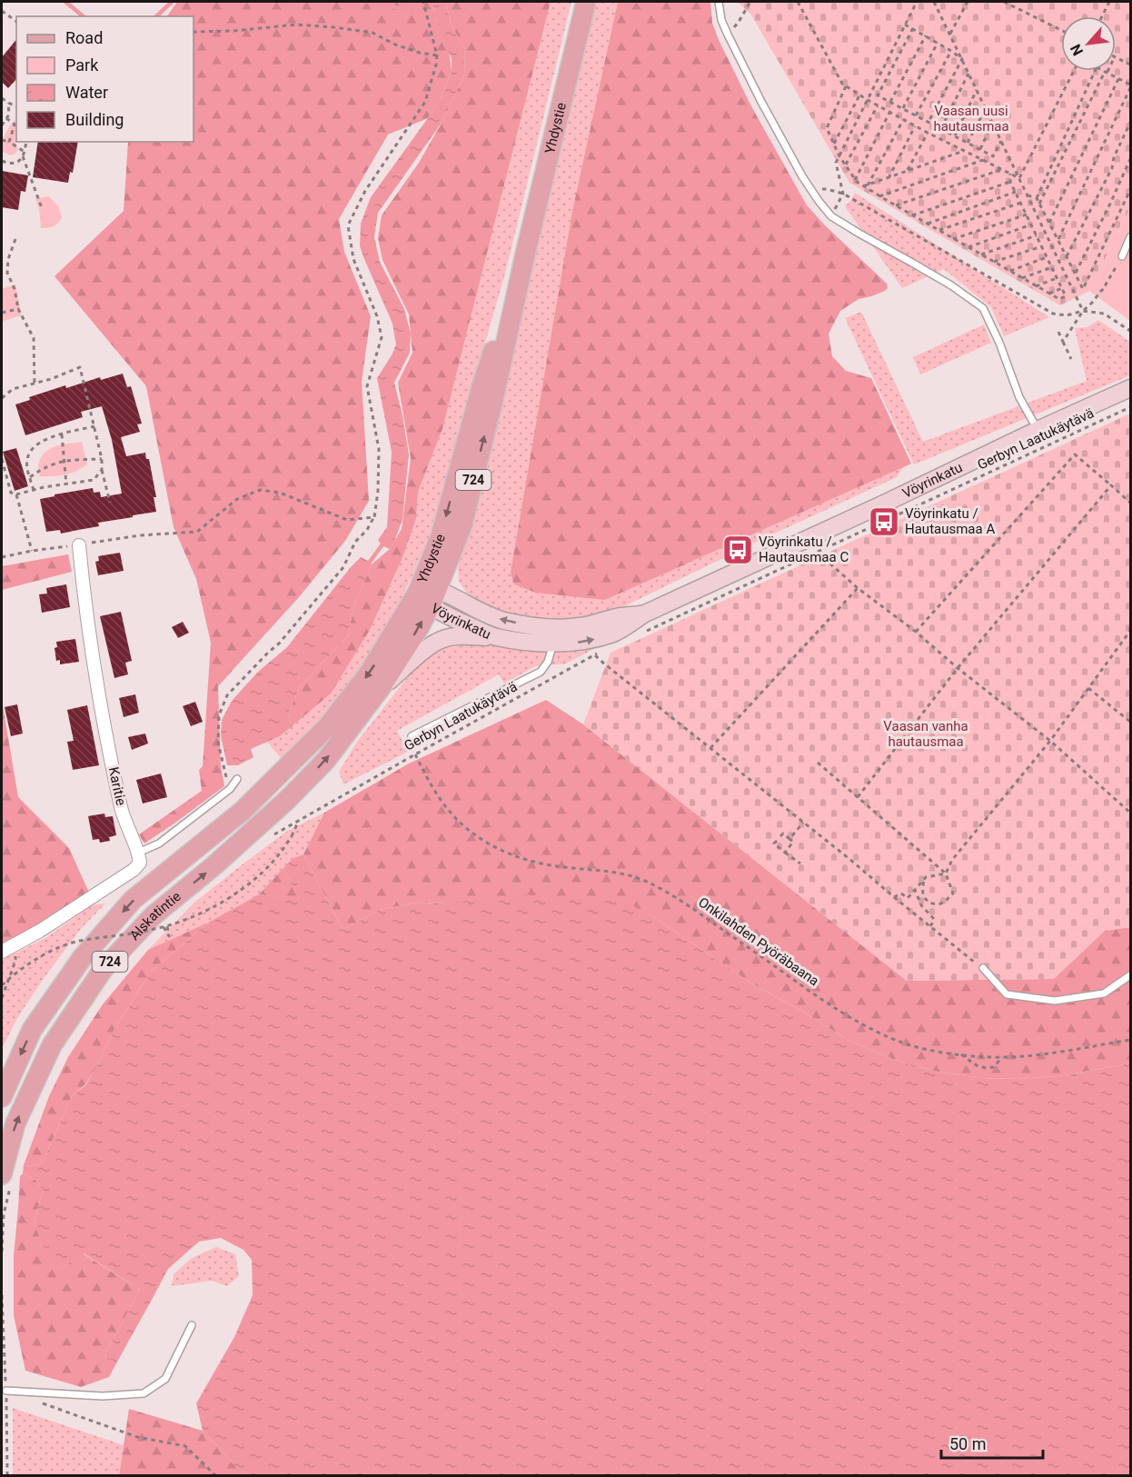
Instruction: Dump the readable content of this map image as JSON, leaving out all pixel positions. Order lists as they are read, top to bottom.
{
  "streets": {
    "main road": [
      "Yhdystie",
      "724",
      "Vöyrinkatu",
      "Alskatintie"
    ],
    "street": ["Karitie"],
    "path": ["Gerbyn Laatukäytävä", "Onkilahden Pyöräbaana"]
  },
  "crossings": [
    ["Yhdystie", "Vöyrinkatu"],
    ["Yhdystie", "Alskatintie"],
    ["Gerbyn Laatukäytävä", "Onkilahden Pyöräbaana"]
  ],
  "parks": ["Vaasan uusi hautausmaa", "Vaasan vanha hautausmaa"],
  "places": {
    "bus stop": ["Vöyrinkatu / Hautausmaa A", "Vöyrinkatu / Hautausmaa C"]
  },
  "legend": [
    "Road",
    "Park",
    "Water",
    "Building"
  ],
  "scale_bar": "50 m",
  "north": "bottom left"
}
